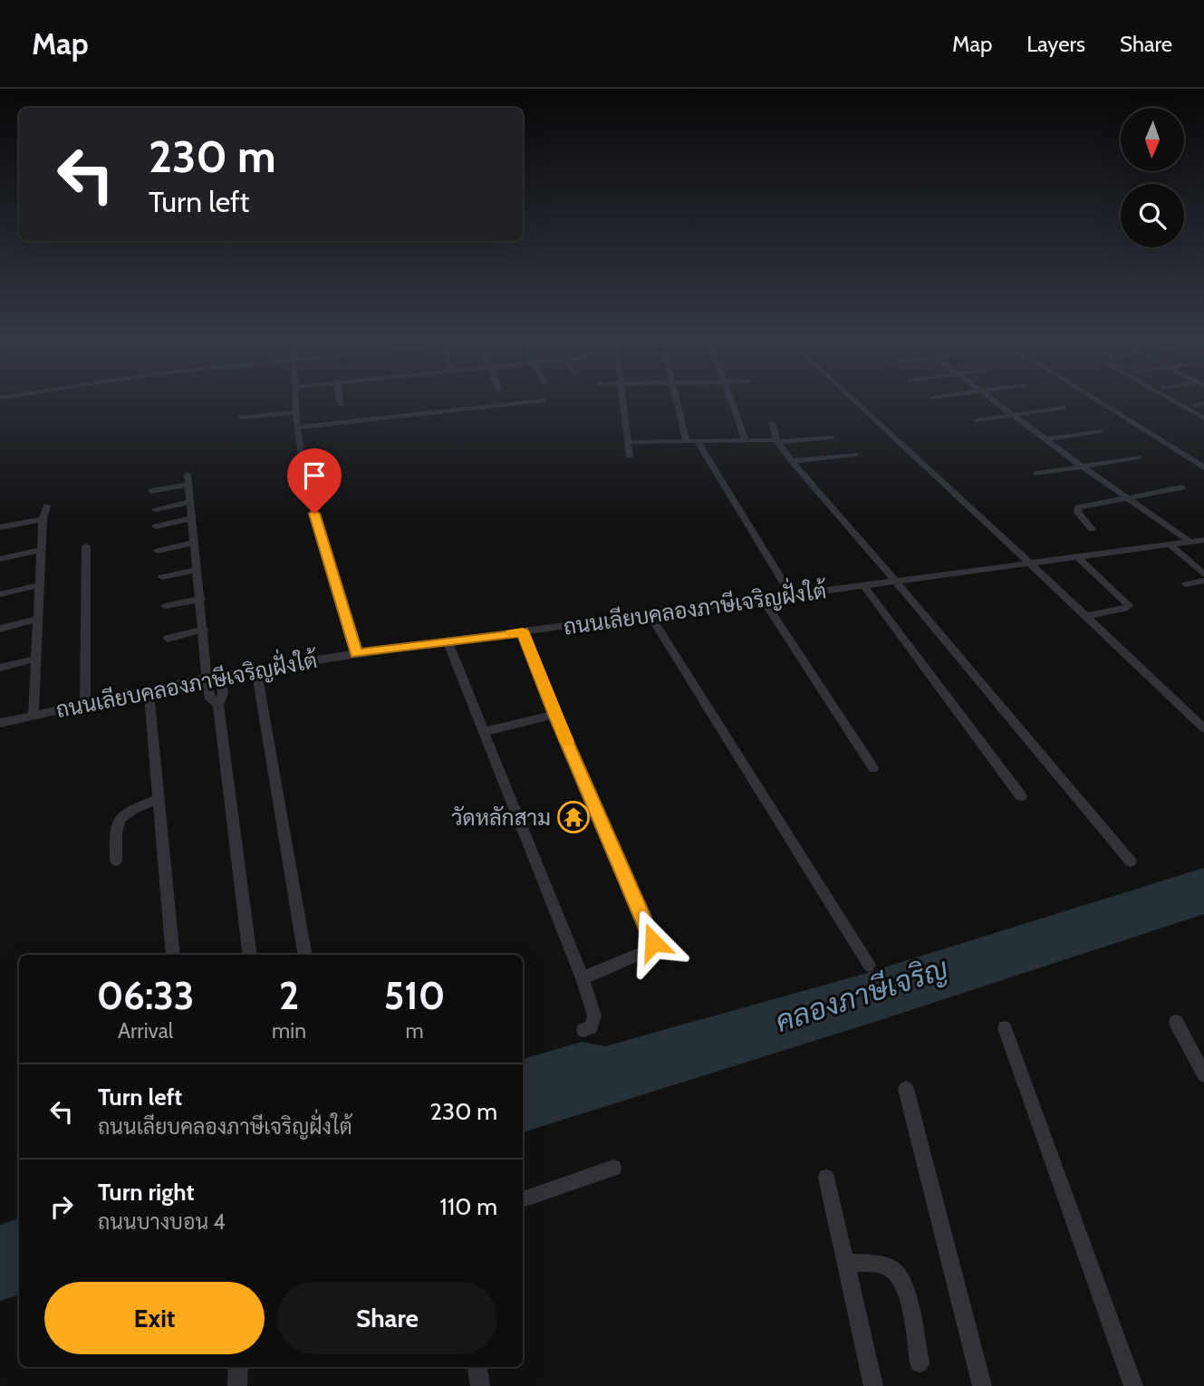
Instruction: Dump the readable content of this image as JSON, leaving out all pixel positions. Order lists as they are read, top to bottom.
{
  "streets": {
    "street": ["ถนนเลียบคลองภาษีเจริญฝั่งใต้"]
  },
  "water": ["คลองภาษีเจริญ"],
  "places": {
    "temple": ["วัดหลักสาม"]
  },
  "north": "bottom",
  "page": {
    "header": "Map",
    "nav": ["Map", "Layers", "Share"],
    "turn": ["230 m", "Turn left"],
    "eta": [
      "06:33",
      "Arrival",
      "2",
      "min",
      "510",
      "m"
    ],
    "list": [
      {
        "name": "Turn left",
        "note": "ถนนเลียบคลองภาษีเจริญฝั่งใต้",
        "value": "230 m"
      },
      {
        "name": "Turn right",
        "note": "ถนนบางบอน 4",
        "value": "110 m"
      }
    ],
    "buttons": ["Exit", "Share"]
  }
}
